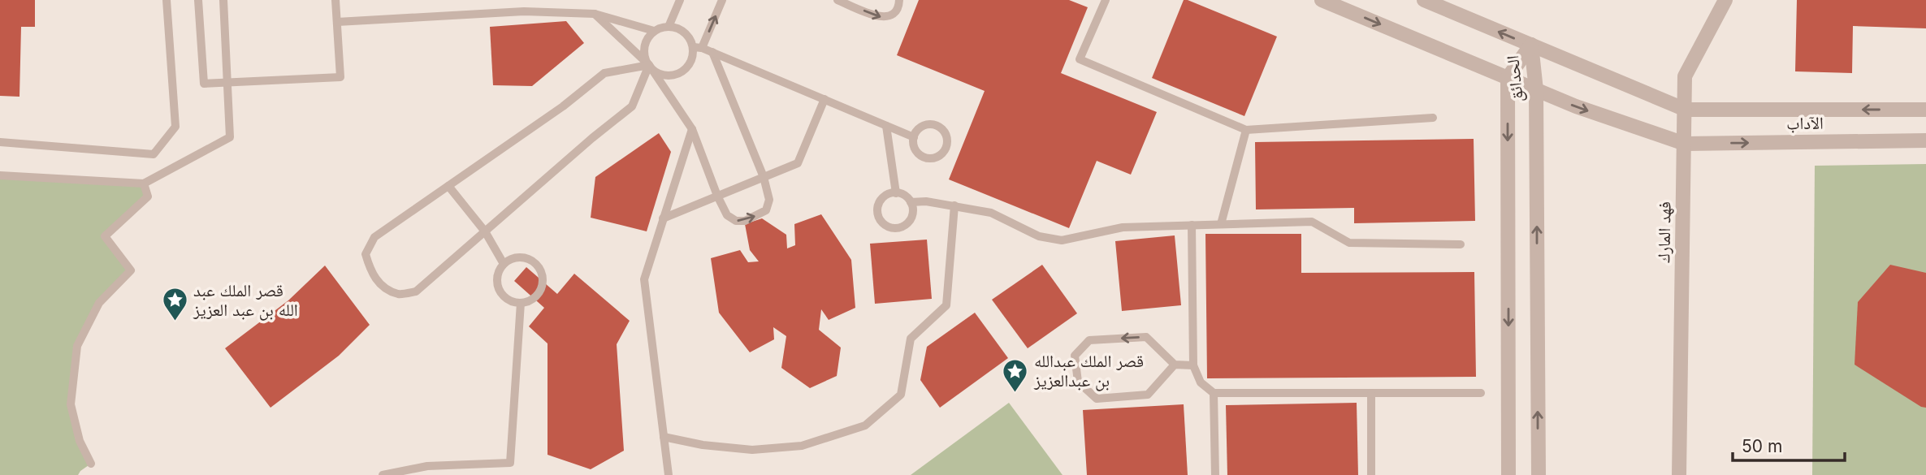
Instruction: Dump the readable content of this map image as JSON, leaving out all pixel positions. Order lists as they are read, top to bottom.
{
  "streets": {
    "street": ["الحدائق", "الآداب", "فهد المارك"]
  },
  "crossings": [
    ["الحدائق", "الآداب"],
    ["الآداب", "فهد المارك"]
  ],
  "places": {
    "place": ["قصر الملك عبد الله بن عبد العزيز", "قصر الملك عبدالله بن عبدالعزيز"]
  },
  "scale_bar": "50 m"
}
